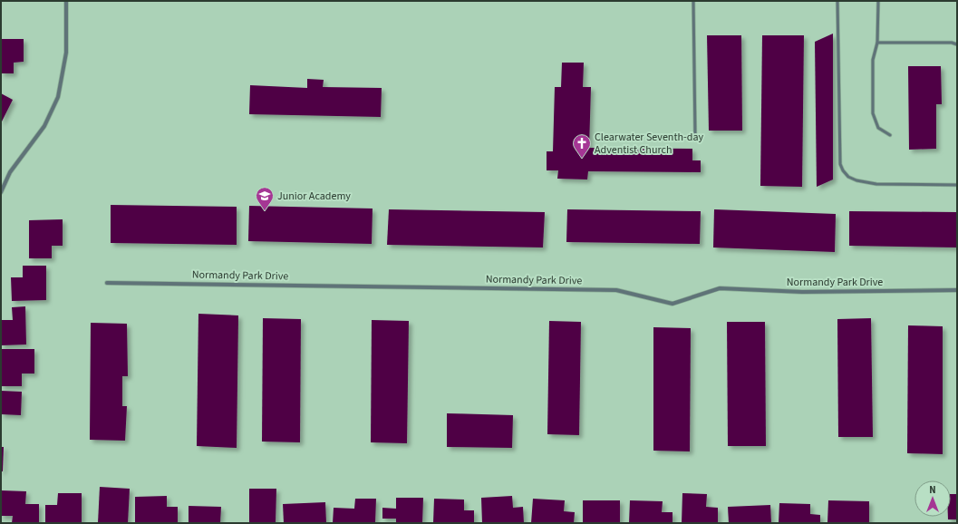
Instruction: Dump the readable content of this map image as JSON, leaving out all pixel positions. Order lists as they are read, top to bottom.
{
  "streets": {
    "street": ["Normandy Park Drive"]
  },
  "places": {
    "church": ["Clearwater Seventh-day Adventist Church"],
    "school or university": ["Junior Academy"]
  },
  "north": "top"
}
